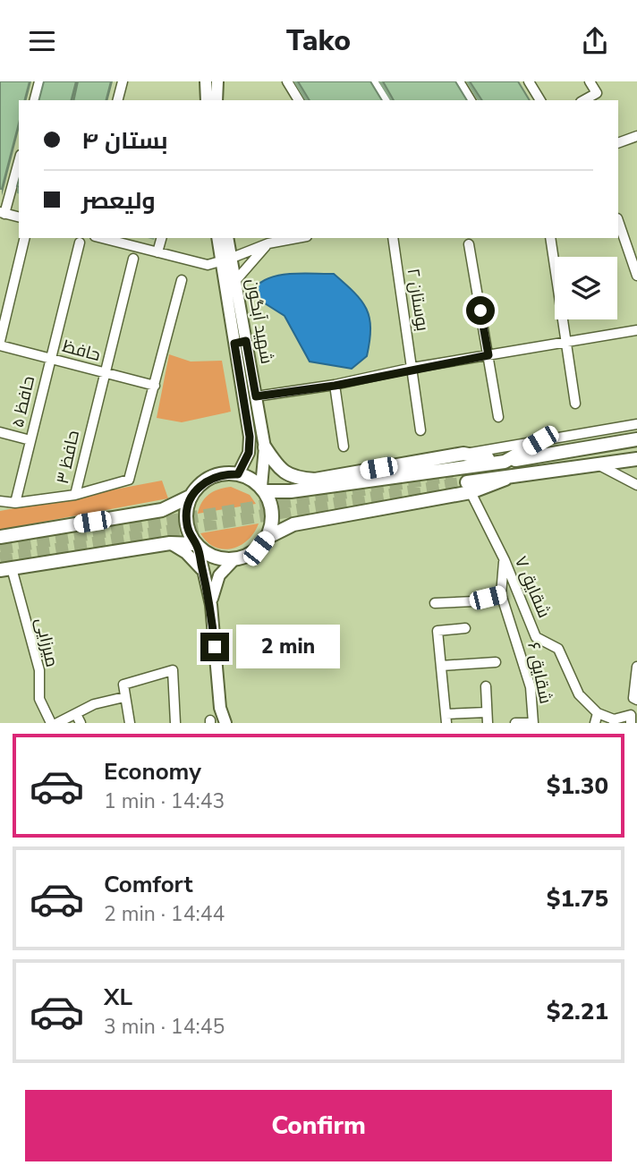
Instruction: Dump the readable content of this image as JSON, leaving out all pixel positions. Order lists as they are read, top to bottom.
{
  "streets": {
    "main road": ["شهید آبگون"],
    "street": [
      "بوستان ۲",
      "حافظ",
      "حافظ ۵",
      "حافظ ۳",
      "شقایق ۷",
      "میرزایی",
      "شقایق ۶"
    ]
  },
  "crossings": [
    ["حافظ", "حافظ ۵"],
    ["حافظ", "حافظ ۳"]
  ],
  "page": {
    "header": "Tako",
    "banner": ["بستان ۴", "ولیعصر"],
    "bubble": "2 min",
    "list": [
      {
        "name": "Economy",
        "note": "1 min · 14:43",
        "value": "$1.30"
      },
      {
        "name": "Comfort",
        "note": "2 min · 14:44",
        "value": "$1.75"
      },
      {
        "name": "XL",
        "note": "3 min · 14:45",
        "value": "$2.21"
      }
    ],
    "buttons": "Confirm"
  }
}
